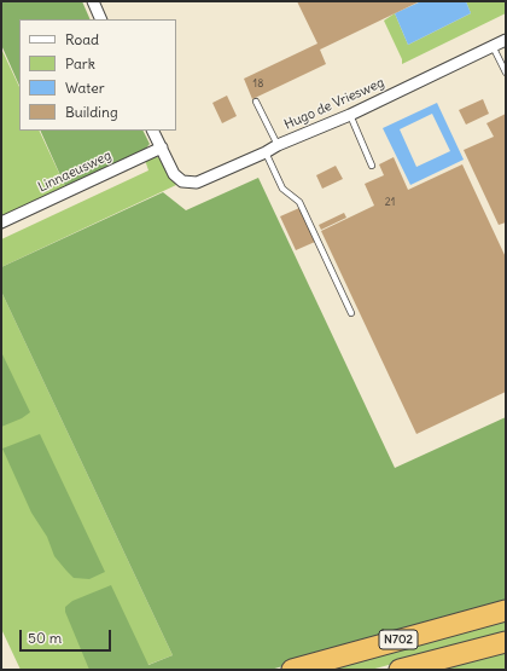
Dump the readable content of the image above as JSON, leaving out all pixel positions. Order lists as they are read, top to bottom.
{
  "streets": {
    "highway": ["N702"],
    "street": ["Hugo de Vriesweg", "Linnaeusweg"]
  },
  "crossings": [
    ["Hugo de Vriesweg", "Linnaeusweg"]
  ],
  "house_numbers": ["18", "21"],
  "legend": [
    "Road",
    "Park",
    "Water",
    "Building"
  ],
  "scale_bar": "50 m"
}
